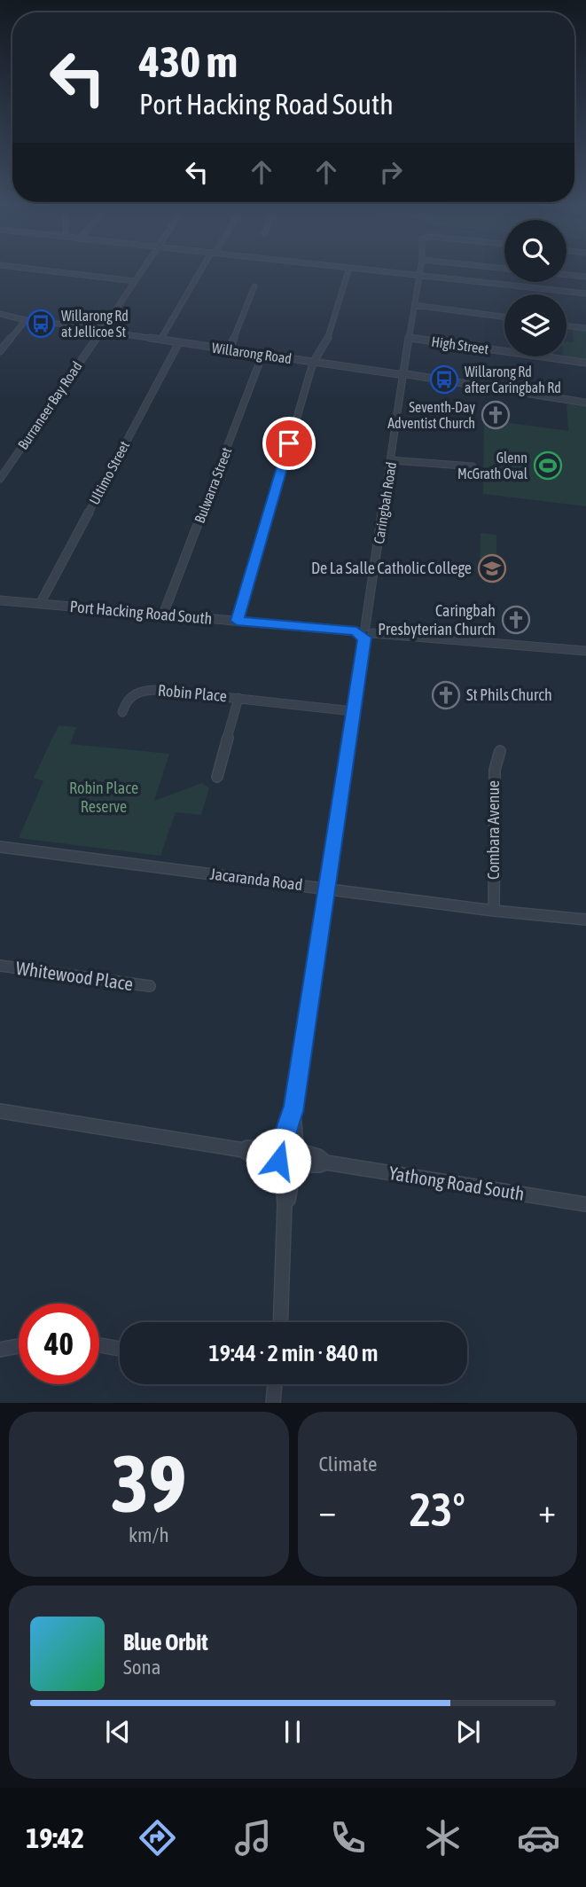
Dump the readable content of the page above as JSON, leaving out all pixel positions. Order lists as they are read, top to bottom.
{
  "streets": {
    "street": [
      "High Street",
      "Willarong Road",
      "Burraneer Bay Road",
      "Ultimo Street",
      "Bulwarra Street",
      "Caringbah Road",
      "Port Hacking Road South",
      "Robin Place",
      "Combara Avenue",
      "Jacaranda Road",
      "Whitewood Place",
      "Yathong Road South"
    ]
  },
  "crossings": [
    ["High Street", "Caringbah Road"],
    ["Willarong Road", "Burraneer Bay Road"],
    ["Willarong Road", "Ultimo Street"],
    ["Willarong Road", "Bulwarra Street"],
    ["Willarong Road", "Caringbah Road"],
    ["Ultimo Street", "Port Hacking Road South"],
    ["Bulwarra Street", "Port Hacking Road South"],
    ["Caringbah Road", "Port Hacking Road South"],
    ["Caringbah Road", "Robin Place"],
    ["Caringbah Road", "Jacaranda Road"],
    ["Caringbah Road", "Yathong Road South"],
    ["Combara Avenue", "Jacaranda Road"]
  ],
  "parks": ["Robin Place Reserve"],
  "places": {
    "bus stop": ["Willarong Rd at Jellicoe St", "Willarong Rd after Caringbah Rd"],
    "church": ["Seventh-Day Adventist Church", "Caringbah Presbyterian Church", "St Phils Church"],
    "sports": ["Glenn McGrath Oval"],
    "school or university": ["De La Salle Catholic College"]
  },
  "page": {
    "turn": ["430 m", "Port Hacking Road South"],
    "limit": "40",
    "trip": "19:44 · 2 min · 840 m",
    "tile": [
      ["39", "km/h"],
      "Climate"
    ],
    "heat": ["−", "23°", "+"],
    "song": ["Blue Orbit", "Sona"],
    "tabs": "19:42"
  }
}
